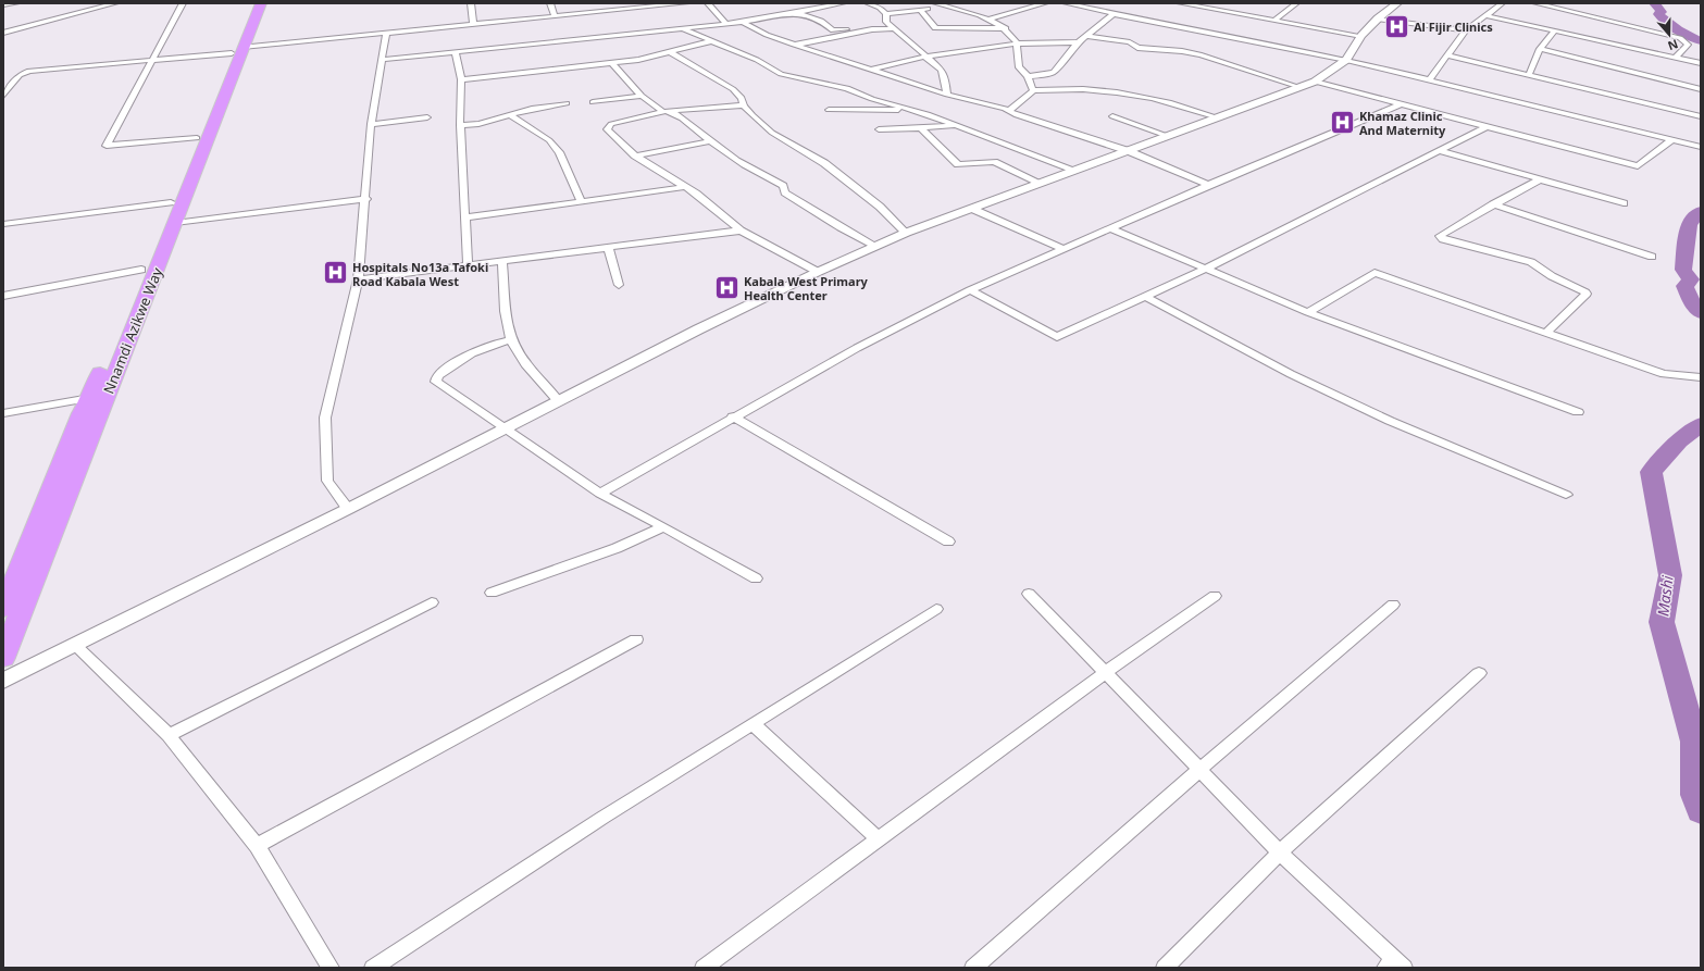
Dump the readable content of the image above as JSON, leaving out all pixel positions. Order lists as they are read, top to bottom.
{
  "streets": {
    "highway": ["Nnamdi Azikwe Way"]
  },
  "water": ["Mashi"],
  "places": {
    "hospital": [
      "Al Fijir Clinics",
      "Khamaz Clinic And Maternity",
      "Hospitals No13a Tafoki Road Kabala West",
      "Kabala West Primary Health Center"
    ]
  },
  "north": "bottom"
}
